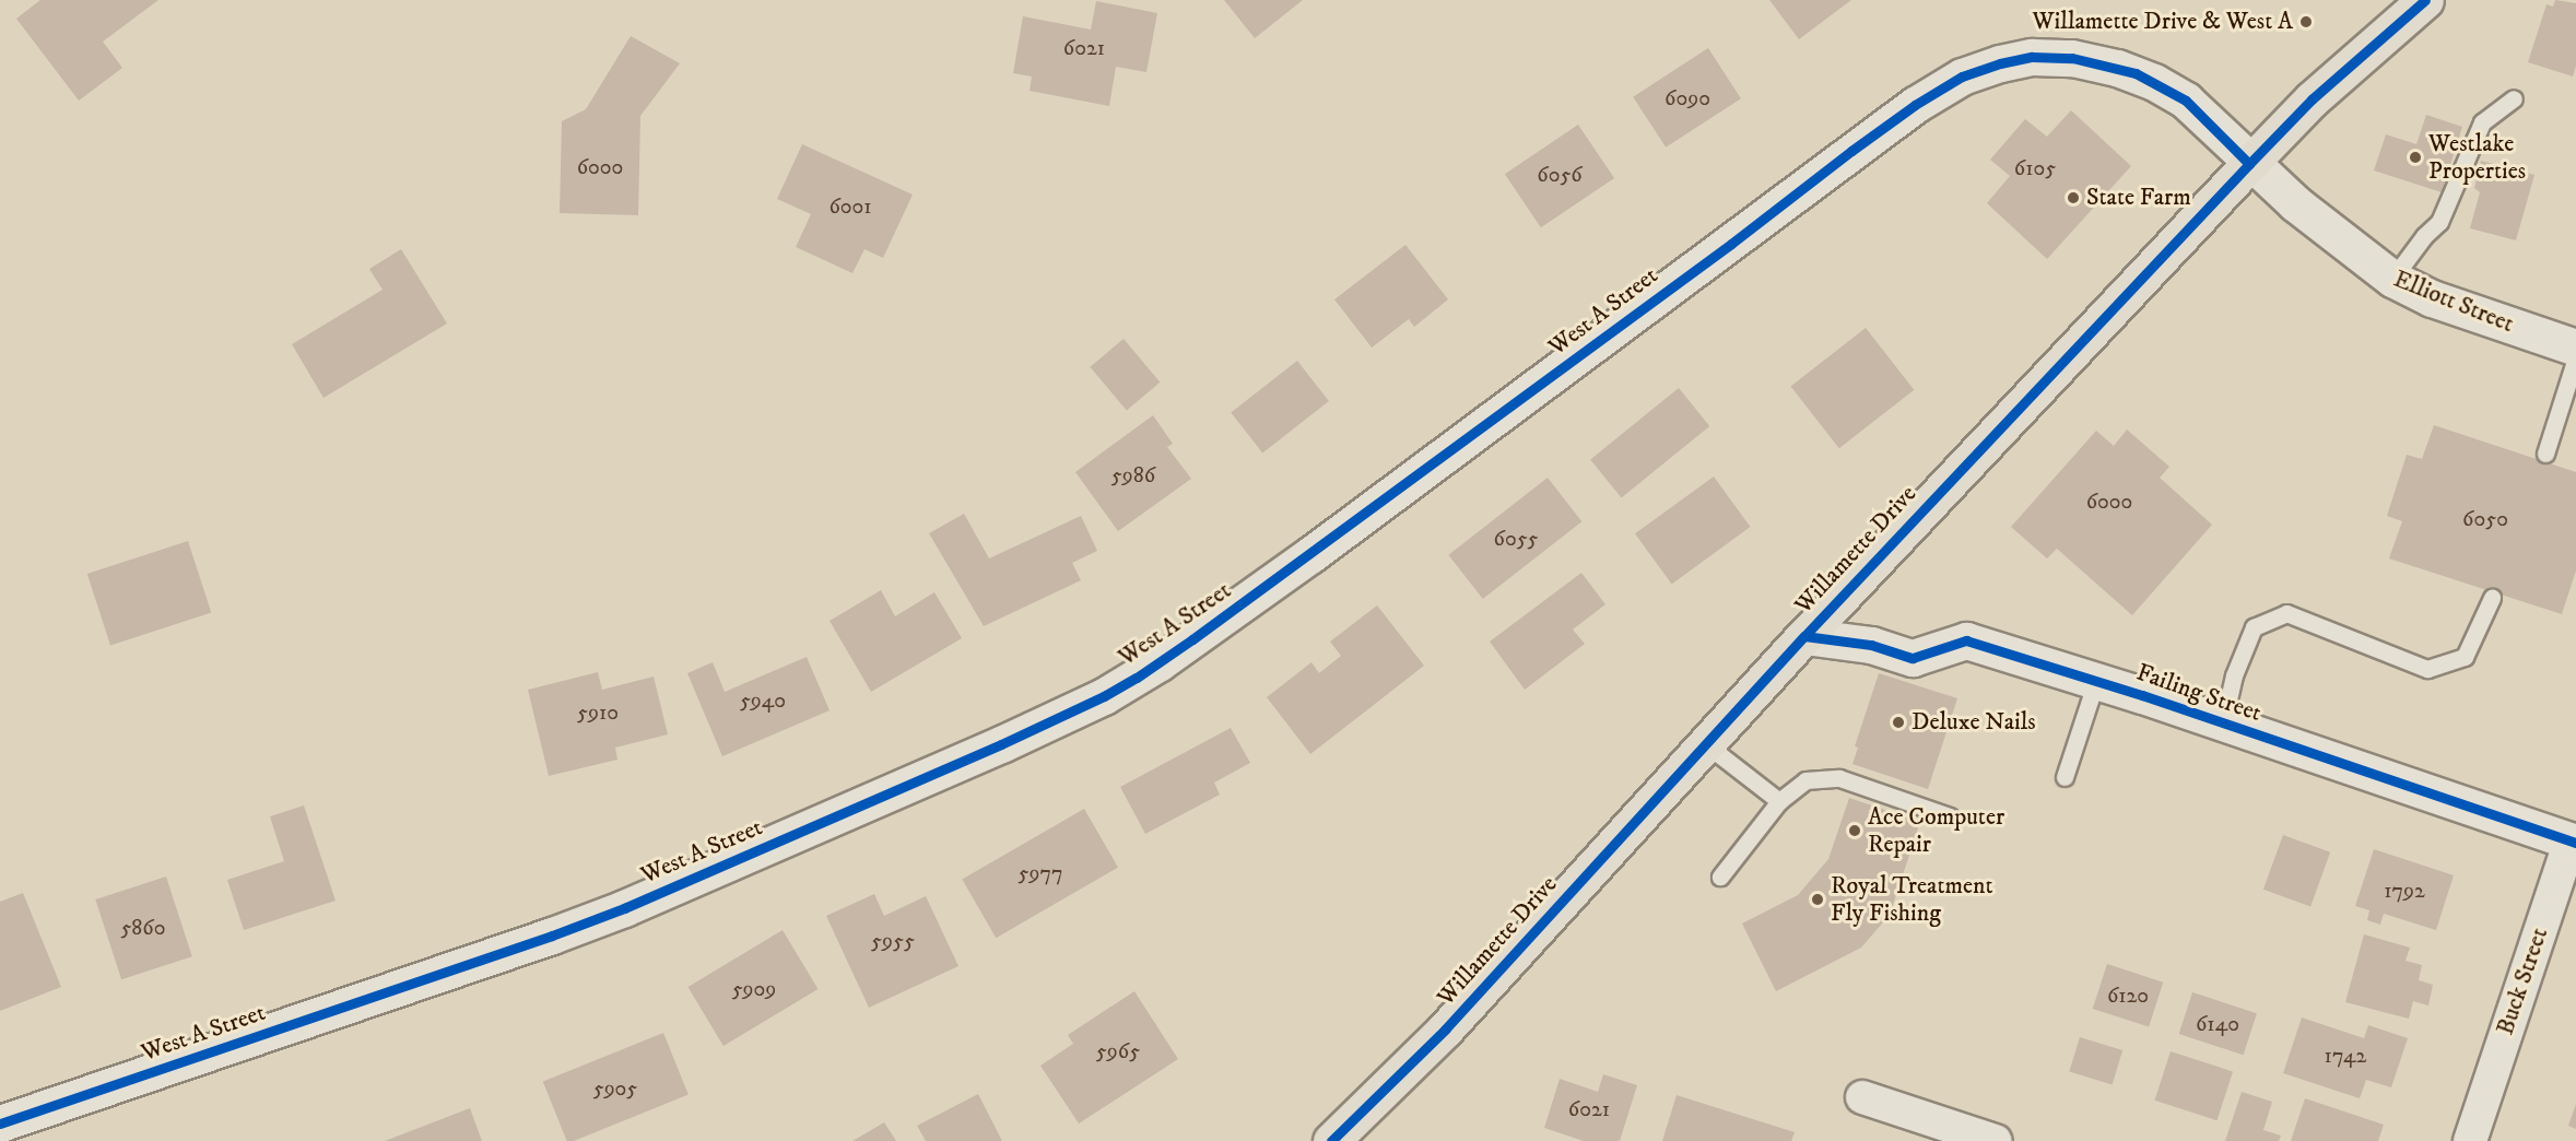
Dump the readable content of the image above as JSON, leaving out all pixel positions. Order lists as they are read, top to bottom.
{
  "streets": {
    "main road": ["Willamette Drive"],
    "street": [
      "Elliott Street",
      "West A Street",
      "Failing Street",
      "Buck Street"
    ]
  },
  "crossings": [
    ["Elliott Street", "West A Street"],
    ["Elliott Street", "Willamette Drive"],
    ["West A Street", "Willamette Drive"],
    ["Willamette Drive", "Failing Street"],
    ["Failing Street", "Buck Street"]
  ],
  "places": [
    "Willamette Drive & West A",
    "Westlake Properties",
    "State Farm",
    "Deluxe Nails",
    "Ace Computer Repair",
    "Royal Treatment Fly Fishing"
  ],
  "house_numbers": [
    "6021",
    "6090",
    "6000",
    "6105",
    "6056",
    "6001",
    "5986",
    "6000",
    "6050",
    "6055",
    "5940",
    "5910",
    "5977",
    "1792",
    "5860",
    "5955",
    "5909",
    "6120",
    "6140",
    "5965",
    "1742",
    "5905",
    "6021"
  ]
}
